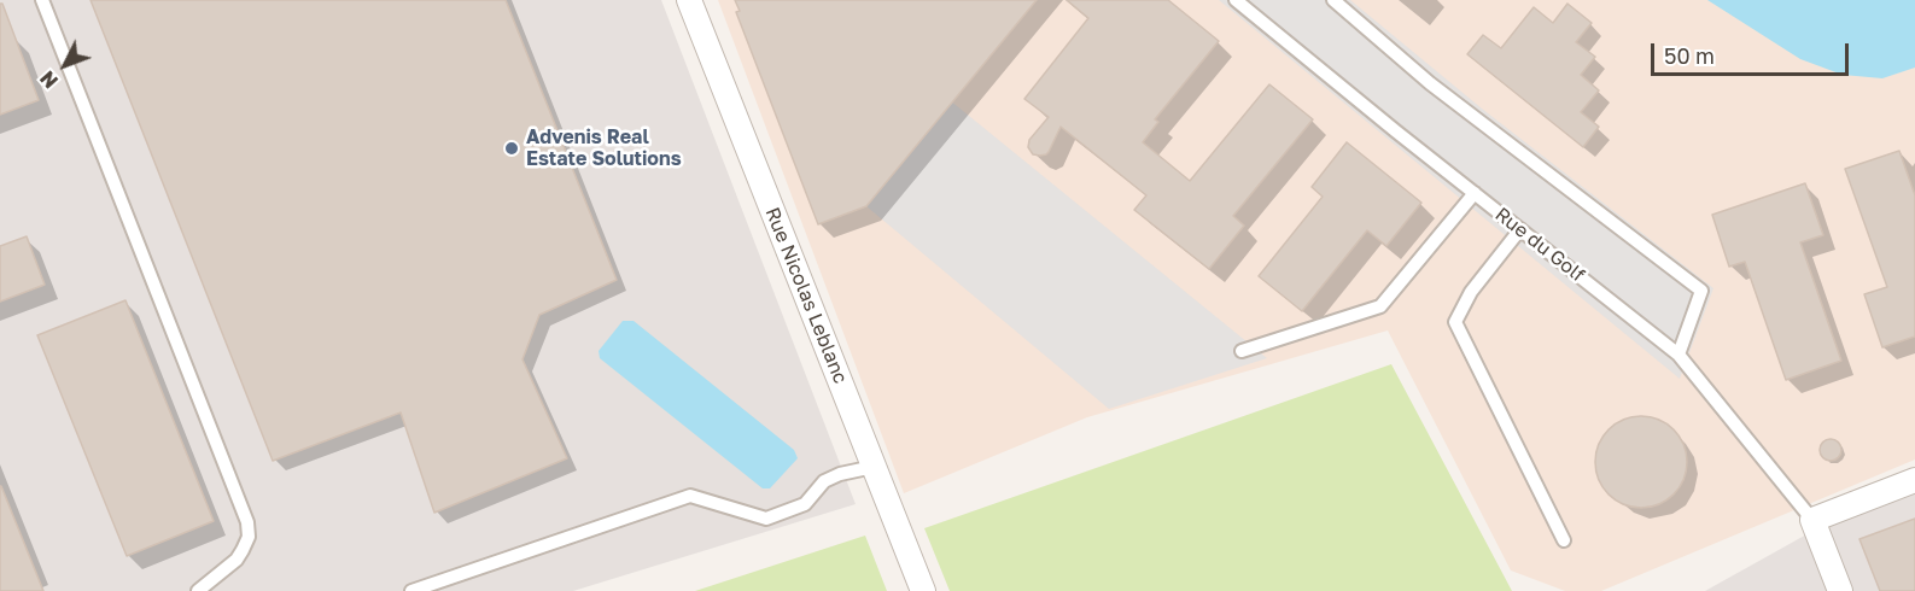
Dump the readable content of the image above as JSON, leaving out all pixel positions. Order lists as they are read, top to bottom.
{
  "streets": {
    "street": ["Rue Nicolas Leblanc"],
    "lane": ["Rue du Golf"]
  },
  "places": ["Advenis Real Estate Solutions"],
  "scale_bar": "50 m",
  "north": "bottom left"
}
